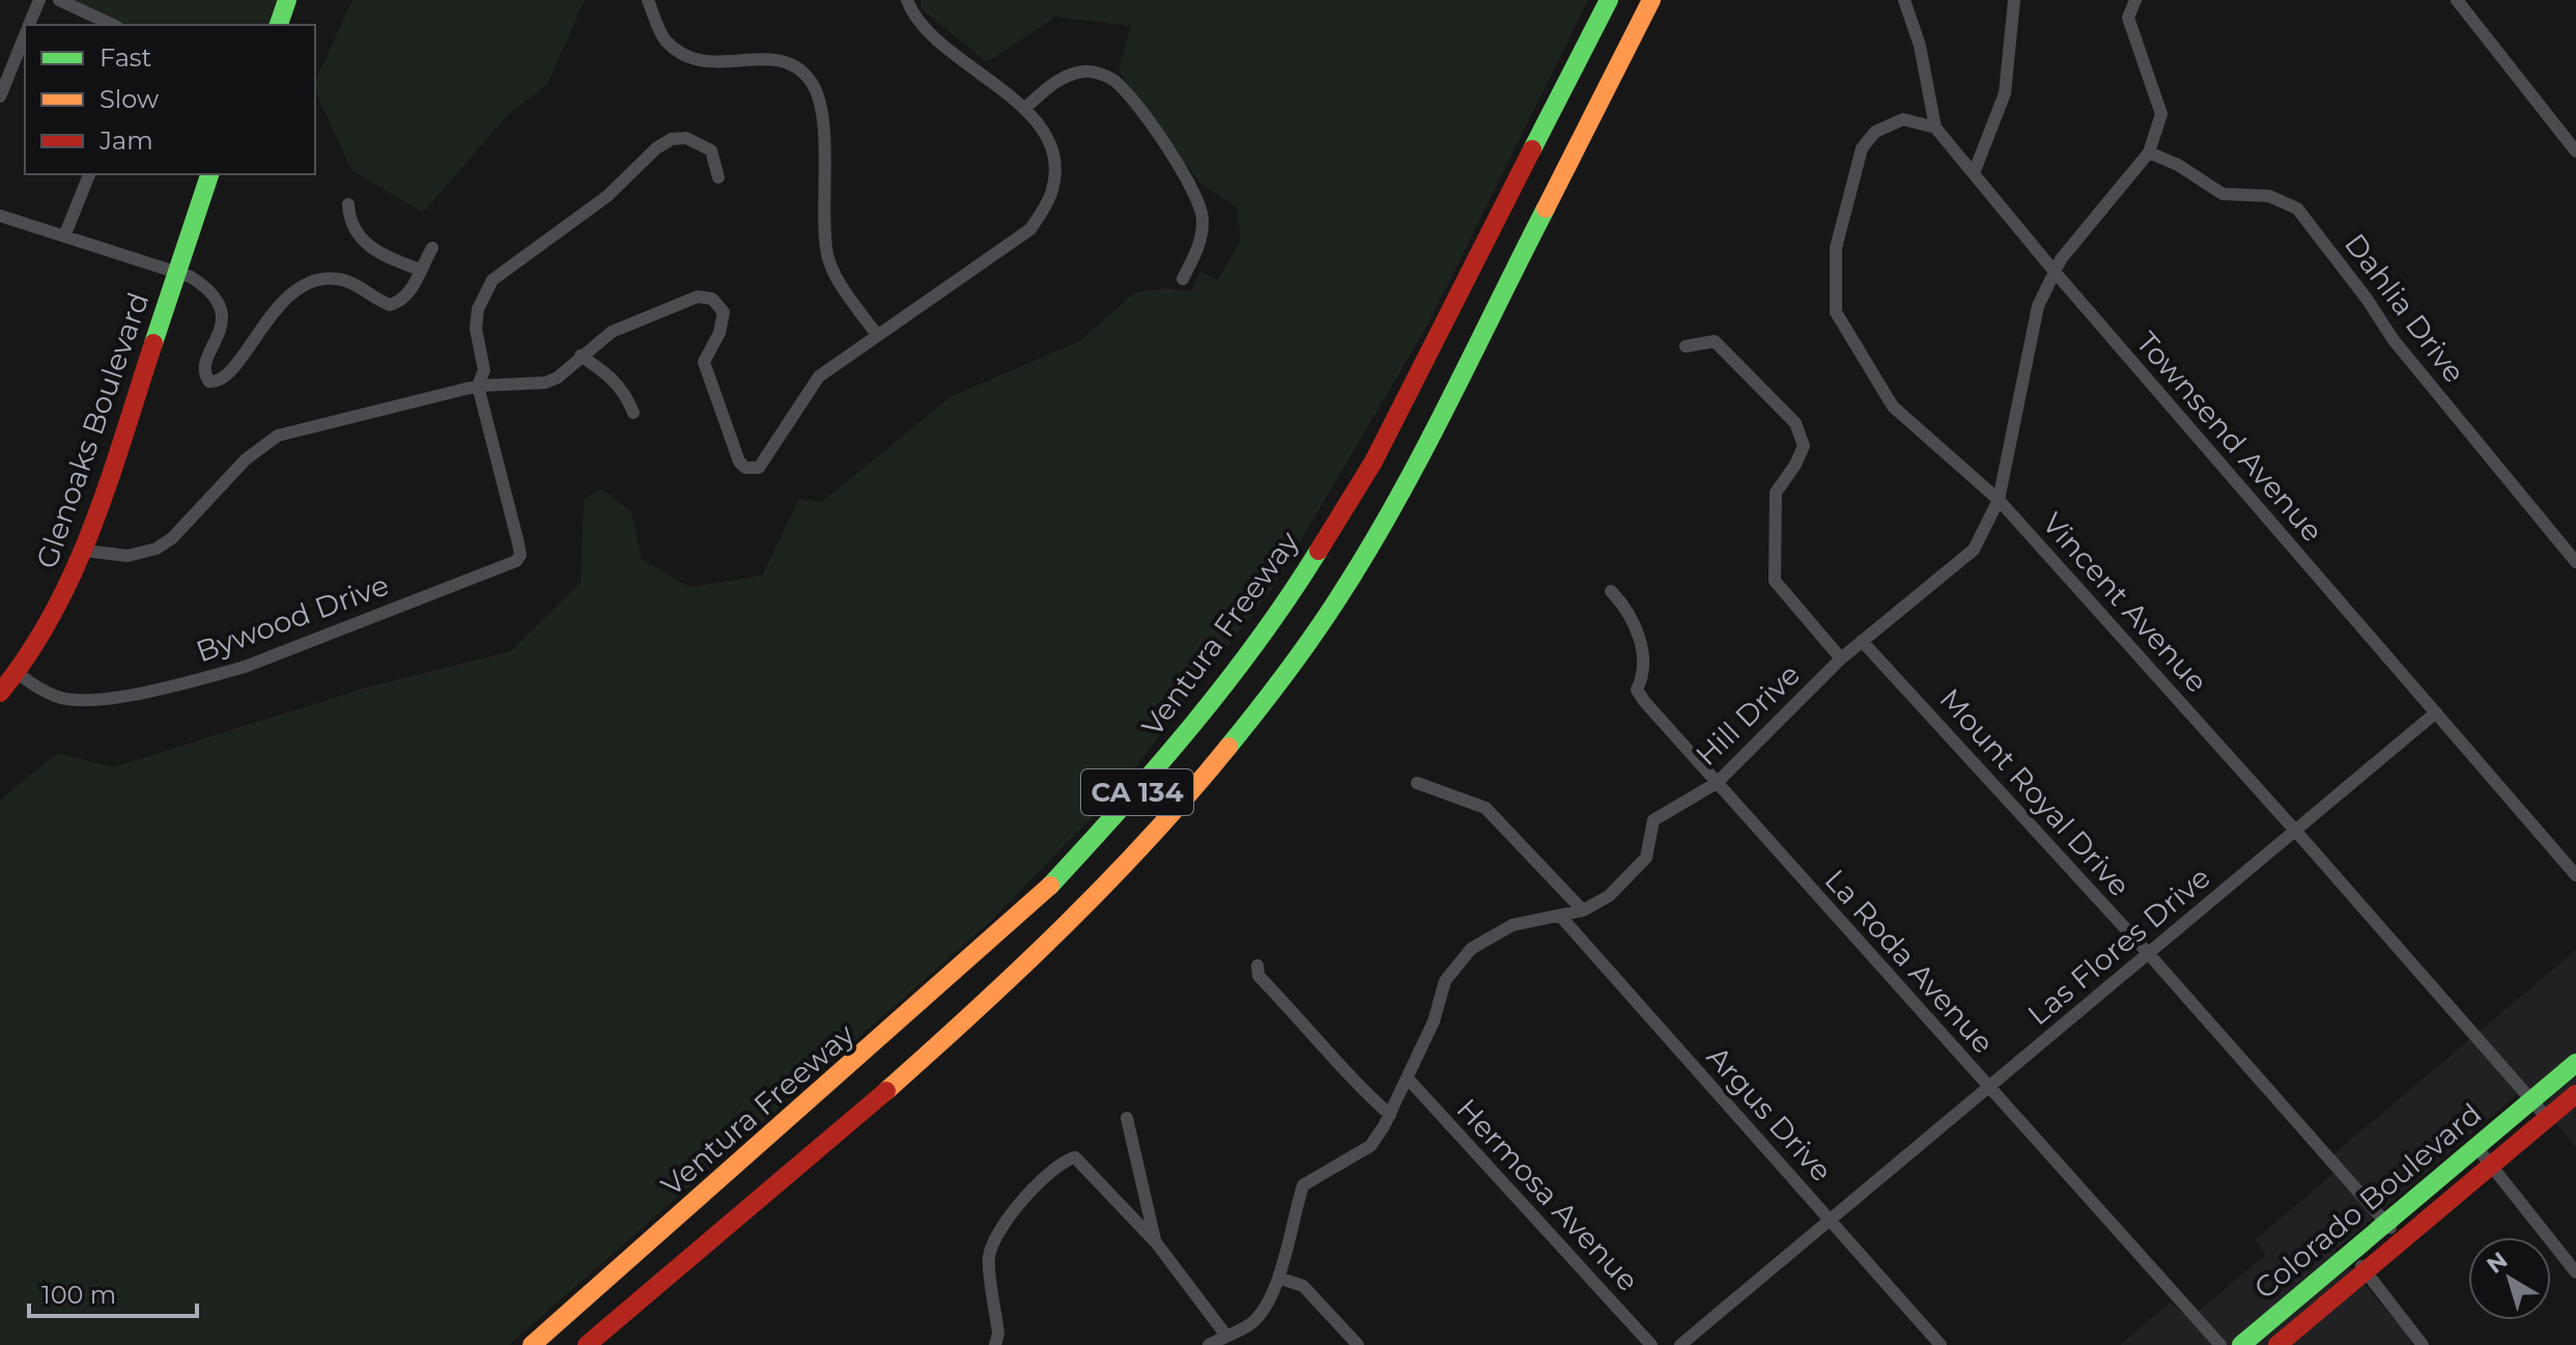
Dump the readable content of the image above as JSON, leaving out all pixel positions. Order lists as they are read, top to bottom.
{
  "streets": {
    "main road": [
      "Glenoaks Boulevard",
      "Ventura Freeway",
      "CA 134",
      "Colorado Boulevard"
    ],
    "street": [
      "Dahlia Drive",
      "Townsend Avenue",
      "Vincent Avenue",
      "Bywood Drive",
      "Hill Drive",
      "Mount Royal Drive",
      "Las Flores Drive",
      "La Roda Avenue",
      "Argus Drive",
      "Hermosa Avenue"
    ]
  },
  "crossings": [
    ["Dahlia Drive", "Hill Drive"],
    ["Glenoaks Boulevard", "Bywood Drive"],
    ["Townsend Avenue", "Vincent Avenue"],
    ["Townsend Avenue", "Hill Drive"],
    ["Townsend Avenue", "Las Flores Drive"],
    ["Vincent Avenue", "Hill Drive"],
    ["Vincent Avenue", "Las Flores Drive"],
    ["Vincent Avenue", "Colorado Boulevard"],
    ["Hill Drive", "Mount Royal Drive"],
    ["Hill Drive", "La Roda Avenue"],
    ["Hill Drive", "Argus Drive"],
    ["Hill Drive", "Hermosa Avenue"],
    ["Mount Royal Drive", "Las Flores Drive"],
    ["Mount Royal Drive", "Colorado Boulevard"],
    ["Las Flores Drive", "La Roda Avenue"],
    ["Las Flores Drive", "Argus Drive"]
  ],
  "legend": ["Fast", "Slow", "Jam"],
  "scale_bar": "100 m",
  "north": "top left"
}
